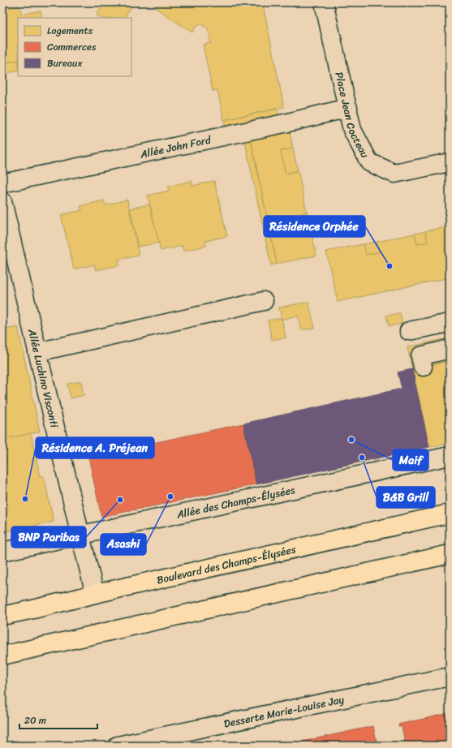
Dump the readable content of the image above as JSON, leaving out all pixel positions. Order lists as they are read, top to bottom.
{
  "streets": {
    "main road": ["Boulevard des Champs-Élysées"],
    "street": [
      "Place Jean Cocteau",
      "Allée John Ford",
      "Allée Luchino Visconti",
      "Allée des Champs-Élysées",
      "Desserte Marie-Louise Jay"
    ]
  },
  "crossings": [
    ["Place Jean Cocteau", "Allée John Ford"],
    ["Allée Luchino Visconti", "Allée des Champs-Élysées"],
    ["Allée Luchino Visconti", "Boulevard des Champs-Élysées"]
  ],
  "places": [
    "Résidence Orphée",
    "Maif",
    "B&B Grill",
    "Asashi",
    "Résidence A. Préjean",
    "BNP Paribas"
  ],
  "legend": ["Logements", "Commerces", "Bureaux"],
  "scale_bar": "20 m"
}
